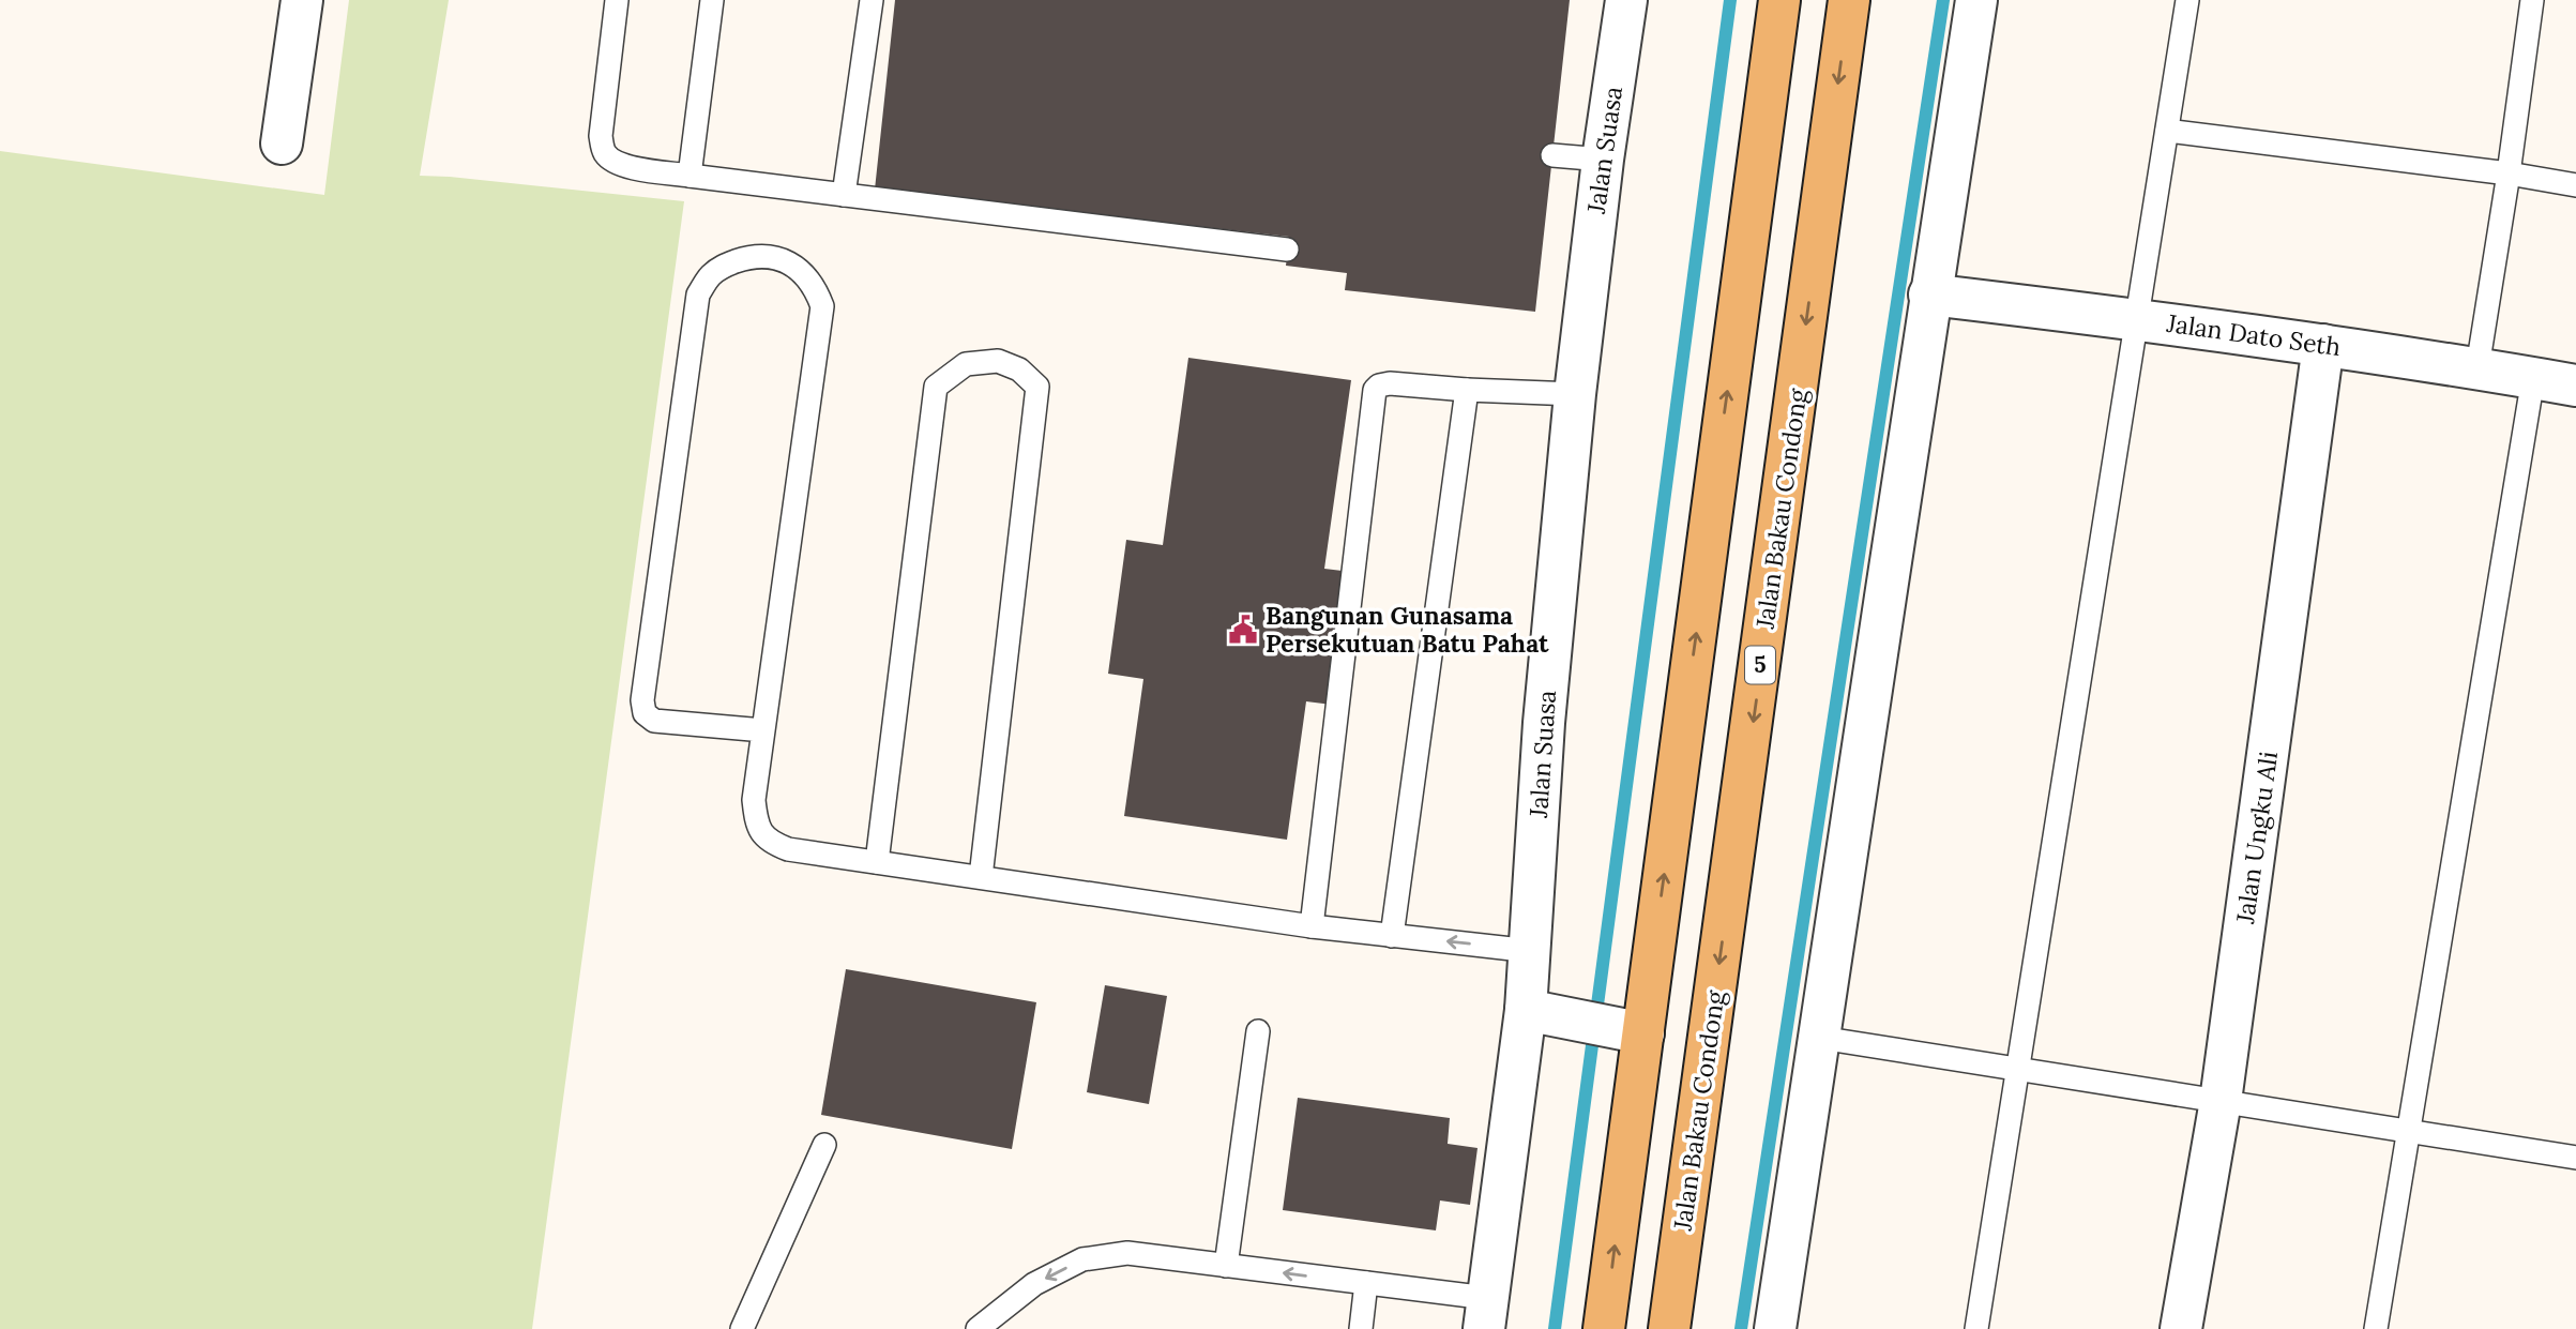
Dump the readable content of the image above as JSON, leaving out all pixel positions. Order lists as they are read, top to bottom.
{
  "streets": {
    "main road": ["Jalan Bakau Condong", "5"],
    "street": ["Jalan Suasa", "Jalan Dato Seth", "Jalan Ungku Ali"]
  },
  "crossings": [
    ["Jalan Dato Seth", "Jalan Ungku Ali"]
  ],
  "places": {
    "public building": ["Bangunan Gunasama Persekutuan Batu Pahat"]
  }
}
